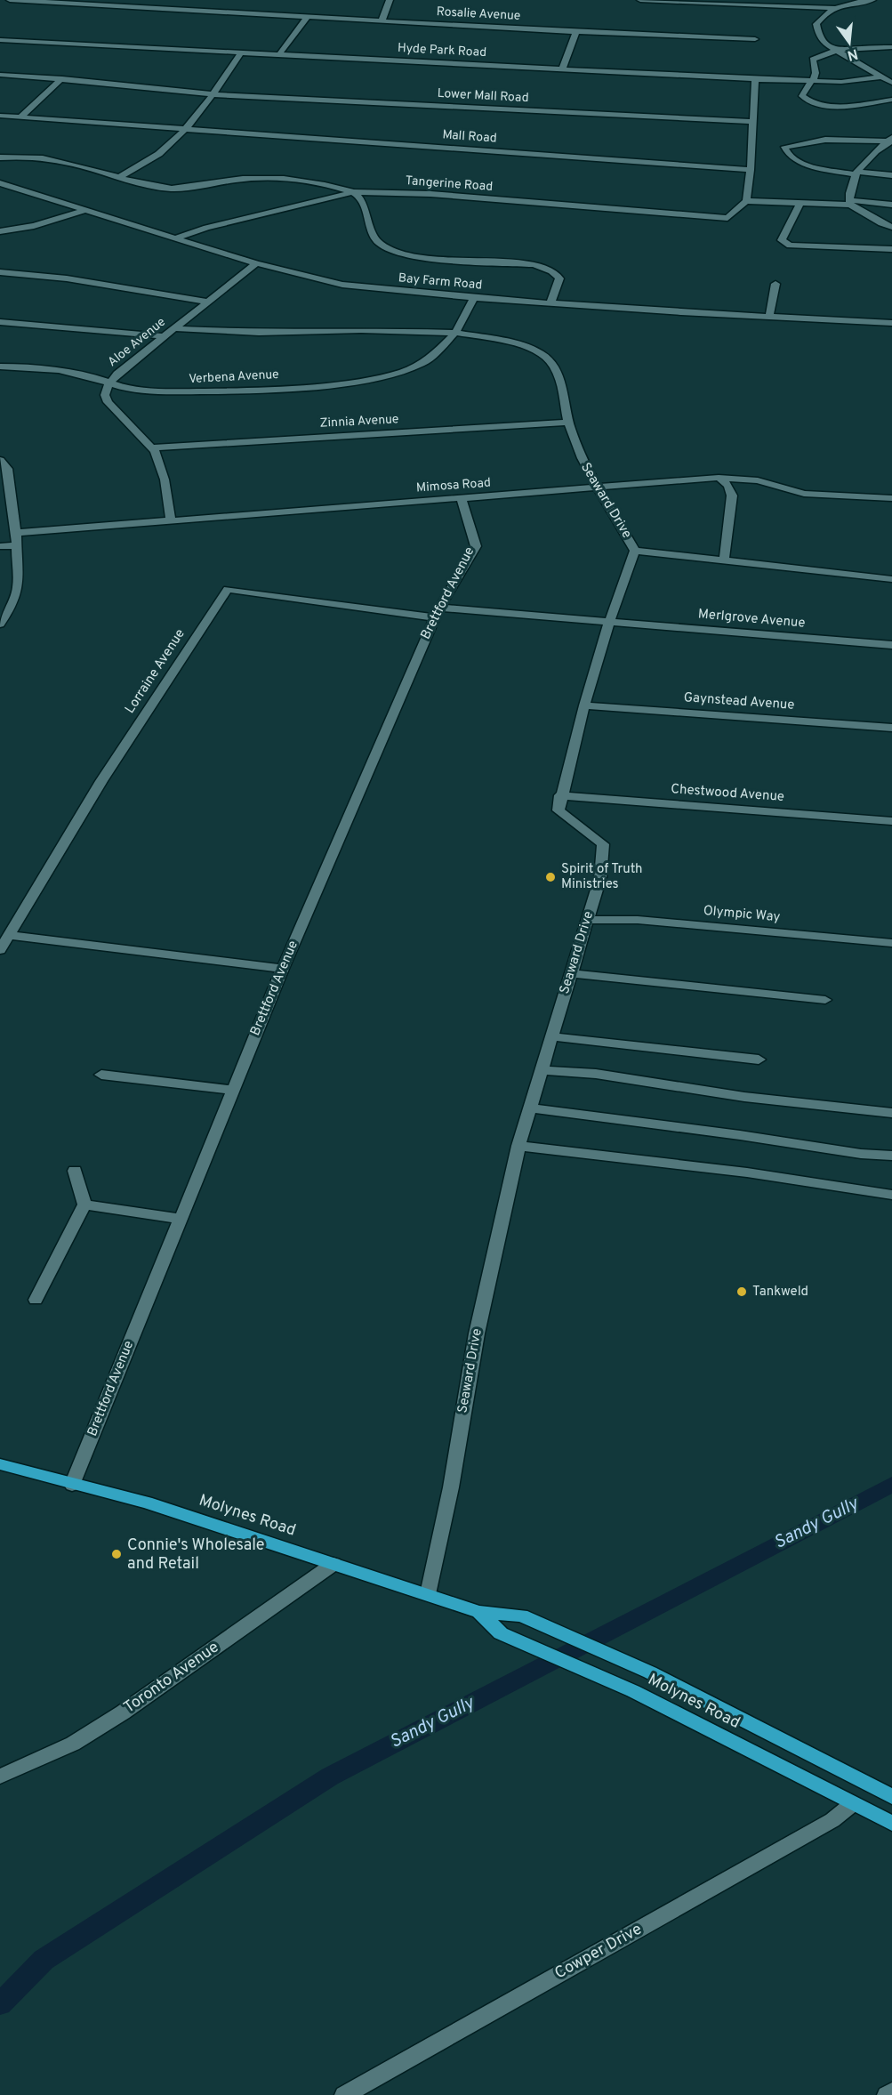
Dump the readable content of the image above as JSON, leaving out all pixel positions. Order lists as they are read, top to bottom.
{
  "streets": {
    "main road": ["Molynes Road"],
    "street": [
      "Rosalie Avenue",
      "Hyde Park Road",
      "Lower Mall Road",
      "Mall Road",
      "Tangerine Road",
      "Bay Farm Road",
      "Aloe Avenue",
      "Verbena Avenue",
      "Zinnia Avenue",
      "Mimosa Road",
      "Seaward Drive",
      "Brettford Avenue",
      "Merlgrove Avenue",
      "Lorraine Avenue",
      "Gaynstead Avenue",
      "Chestwood Avenue",
      "Olympic Way",
      "Toronto Avenue",
      "Cowper Drive"
    ]
  },
  "crossings": [
    ["Tangerine Road", "Bay Farm Road"],
    ["Bay Farm Road", "Aloe Avenue"],
    ["Aloe Avenue", "Verbena Avenue"],
    ["Aloe Avenue", "Zinnia Avenue"],
    ["Aloe Avenue", "Mimosa Road"],
    ["Aloe Avenue", "Seaward Drive"],
    ["Verbena Avenue", "Seaward Drive"],
    ["Zinnia Avenue", "Seaward Drive"],
    ["Mimosa Road", "Seaward Drive"],
    ["Mimosa Road", "Brettford Avenue"],
    ["Seaward Drive", "Merlgrove Avenue"],
    ["Seaward Drive", "Gaynstead Avenue"],
    ["Seaward Drive", "Chestwood Avenue"],
    ["Seaward Drive", "Olympic Way"],
    ["Seaward Drive", "Molynes Road"],
    ["Brettford Avenue", "Merlgrove Avenue"],
    ["Brettford Avenue", "Lorraine Avenue"],
    ["Brettford Avenue", "Molynes Road"],
    ["Merlgrove Avenue", "Lorraine Avenue"],
    ["Molynes Road", "Toronto Avenue"],
    ["Molynes Road", "Cowper Drive"]
  ],
  "water": ["Sandy Gully"],
  "places": ["Spirit of Truth Ministries", "Tankweld", "Connie's Wholesale and Retail"],
  "north": "bottom"
}
